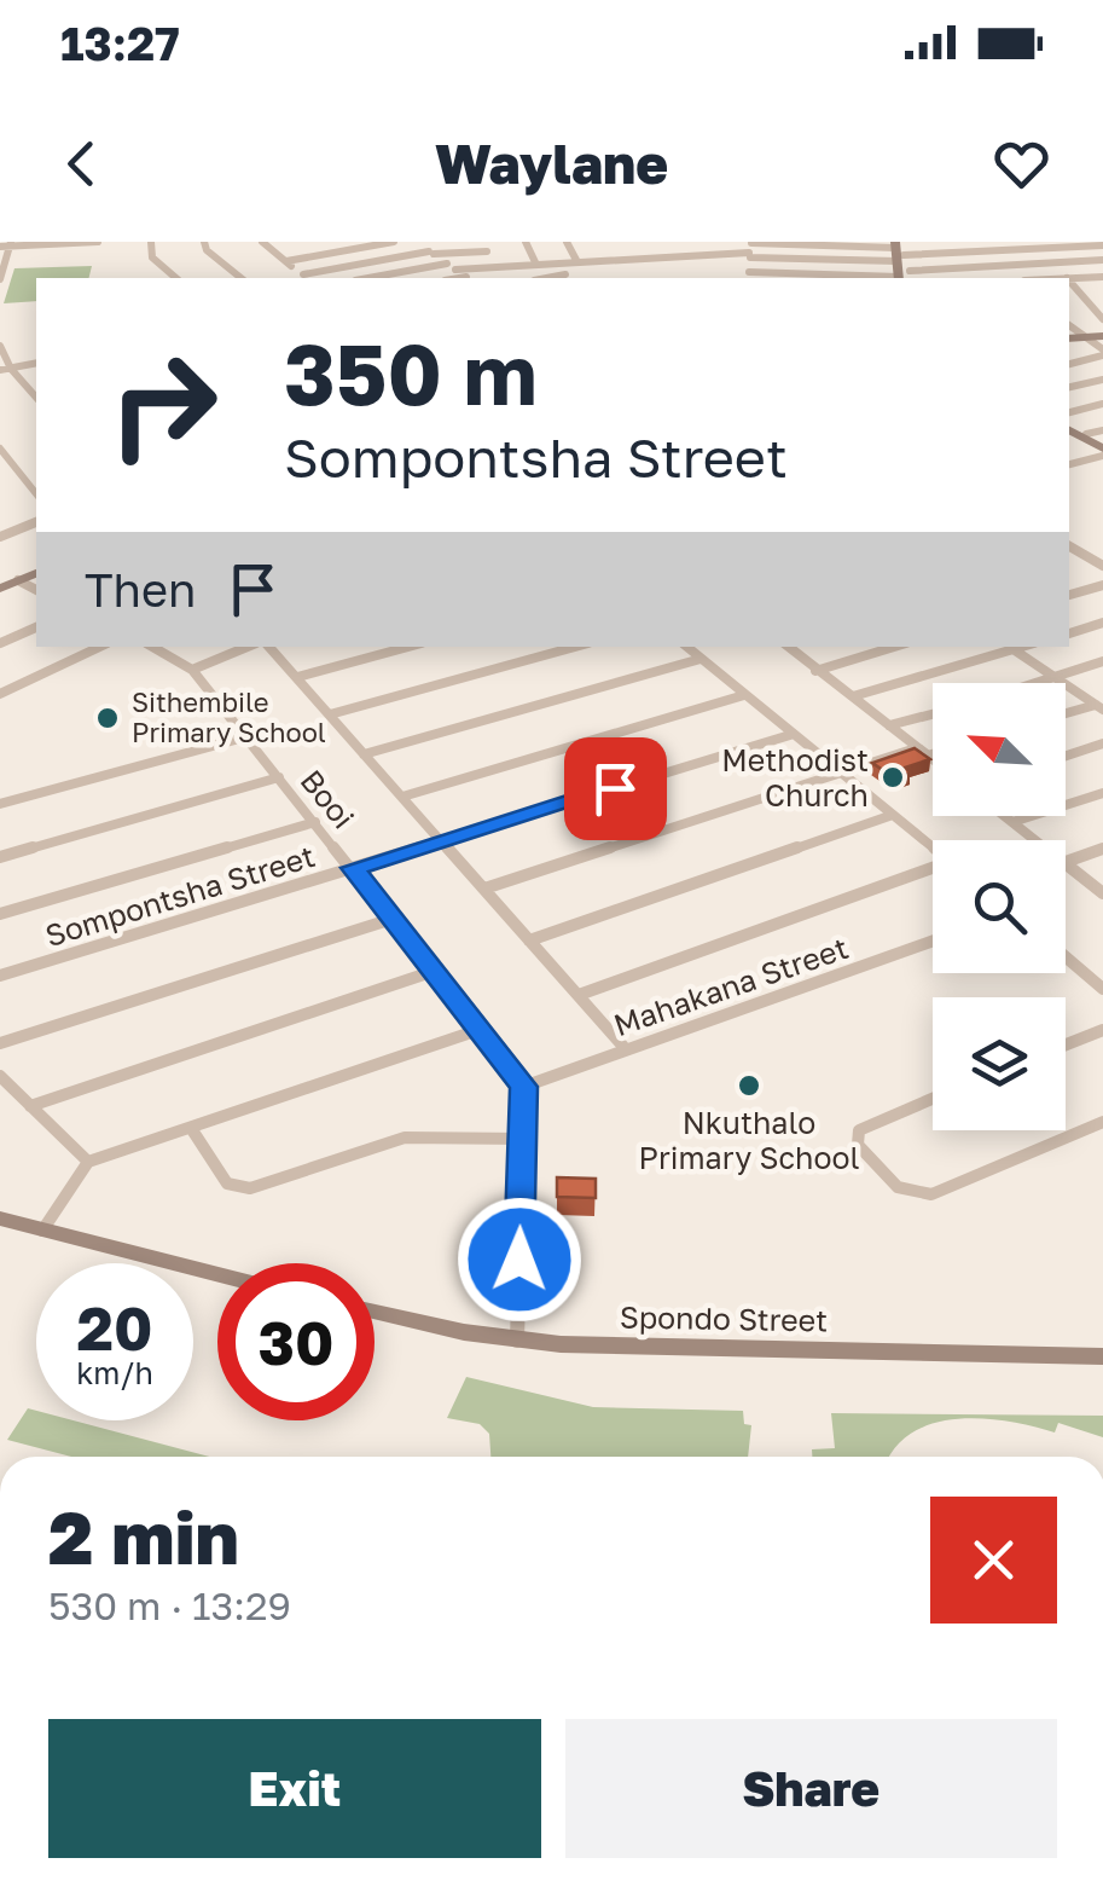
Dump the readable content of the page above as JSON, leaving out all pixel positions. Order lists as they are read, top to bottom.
{
  "streets": {
    "main road": ["Spondo Street"],
    "street": ["Booi", "Sompontsha Street", "Mahakana Street"]
  },
  "crossings": [
    ["Booi", "Sompontsha Street"],
    ["Booi", "Mahakana Street"]
  ],
  "places": ["Sithembile Primary School", "Methodist Church", "Nkuthalo Primary School"],
  "north": "top left",
  "page": {
    "status": "13:27",
    "header": "Waylane",
    "turn": ["350 m", "Sompontsha Street"],
    "then": "Then",
    "speed": "20 km/h",
    "limit": "30",
    "heading": ["2 min", "530 m · 13:29"],
    "buttons": ["Exit", "Share"]
  }
}
